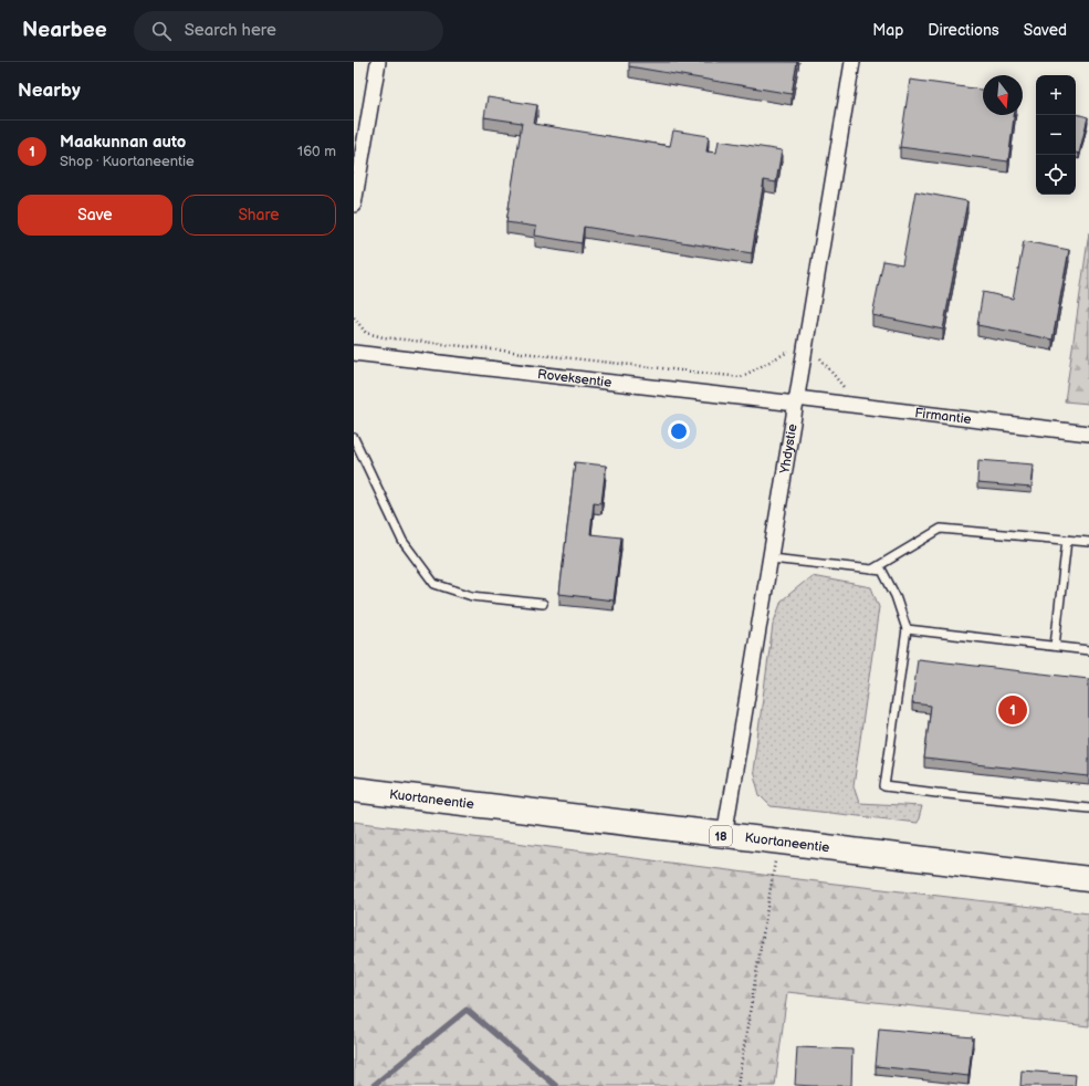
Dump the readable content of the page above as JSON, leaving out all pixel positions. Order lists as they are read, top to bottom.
{
  "streets": {
    "highway": ["Kuortaneentie", "18"],
    "street": ["Roveksentie", "Firmantie", "Yhdystie"]
  },
  "crossings": [
    ["Roveksentie", "Firmantie"],
    ["Roveksentie", "Yhdystie"],
    ["Firmantie", "Yhdystie"],
    ["Yhdystie", "Kuortaneentie"]
  ],
  "north": "bottom",
  "page": {
    "header": "Nearbee",
    "search": "Search here",
    "nav": ["Map", "Directions", "Saved"],
    "heading": "Nearby",
    "map_buttons": ["+", "−"],
    "list": [
      {
        "mark": "1",
        "name": "Maakunnan auto",
        "note": "Shop · Kuortaneentie",
        "value": "160 m"
      }
    ],
    "buttons": ["Save", "Share"],
    "pins": "1"
  }
}
